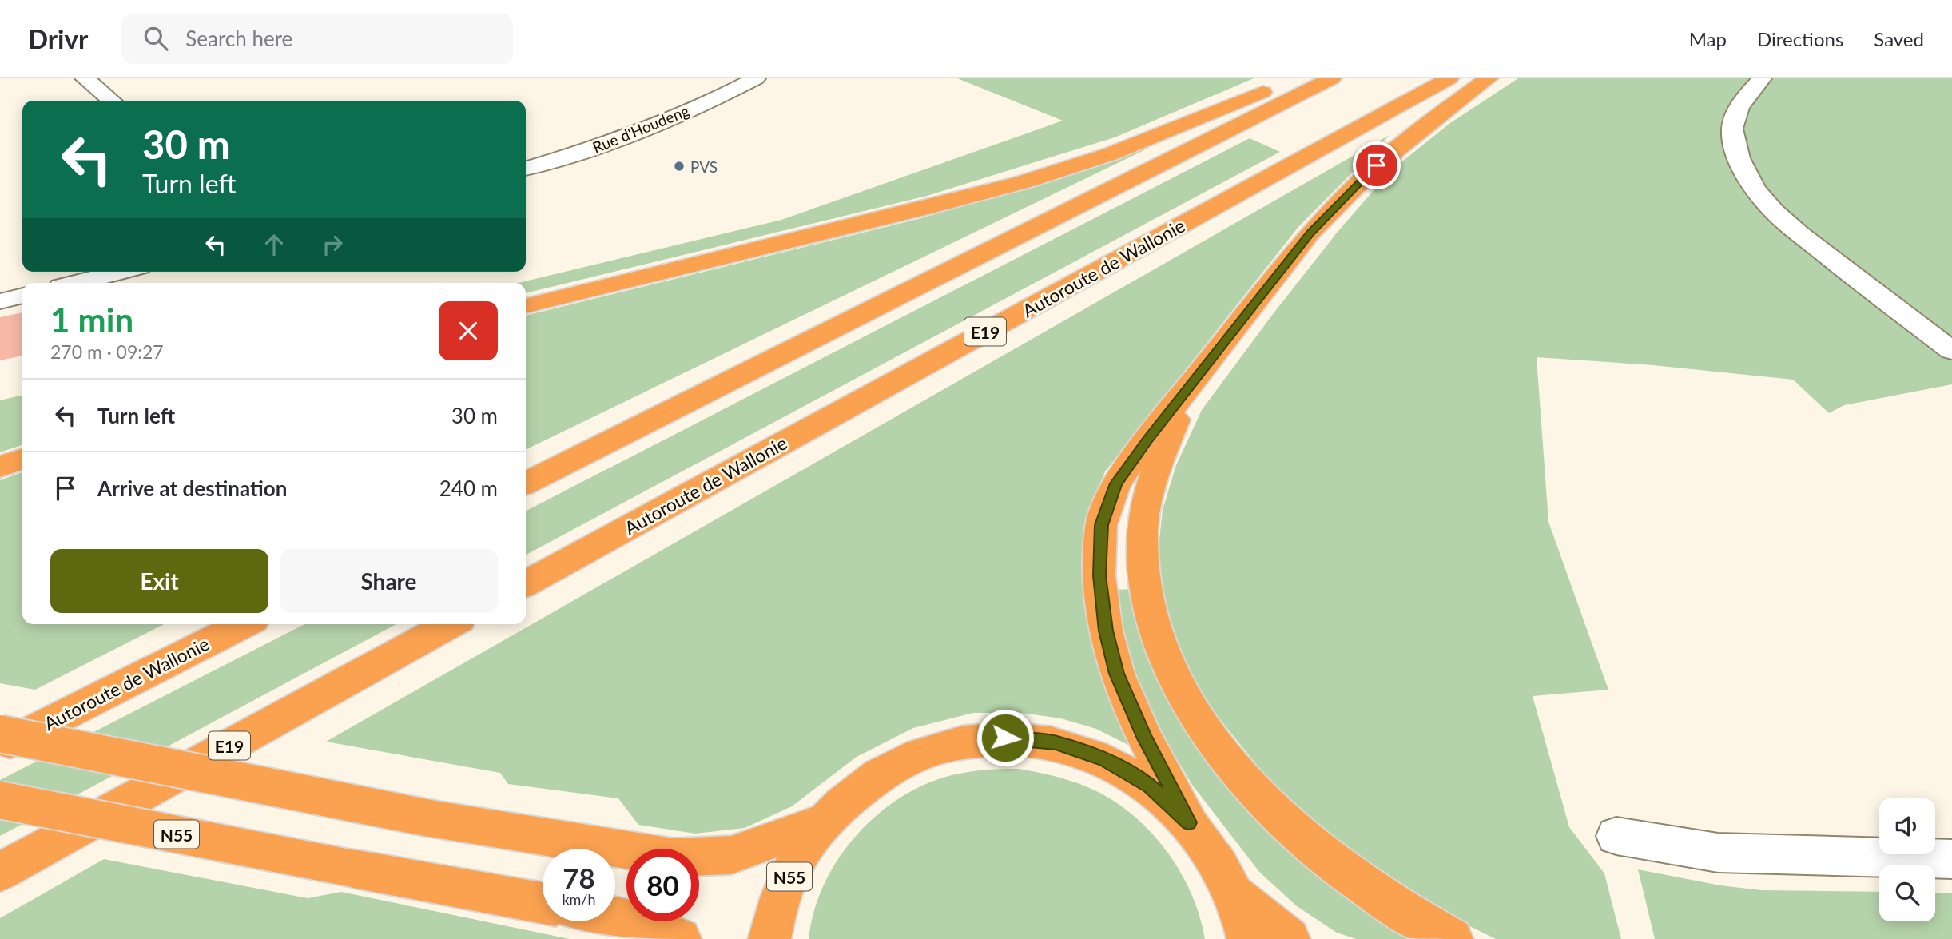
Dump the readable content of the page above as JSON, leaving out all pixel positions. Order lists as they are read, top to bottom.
{
  "streets": {
    "highway": ["Autoroute de Wallonie", "E19", "N55"],
    "street": ["Rue d'Houdeng"]
  },
  "places": ["PVS"],
  "page": {
    "header": "Drivr",
    "search": "Search here",
    "nav": ["Map", "Directions", "Saved"],
    "turn": ["30 m", "Turn left"],
    "heading": ["1 min", "270 m · 09:27"],
    "list": [
      {
        "name": "Turn left",
        "value": "30 m"
      },
      {
        "name": "Arrive at destination",
        "value": "240 m"
      }
    ],
    "buttons": ["Exit", "Share"],
    "speed": "78 km/h",
    "limit": "80"
  }
}
